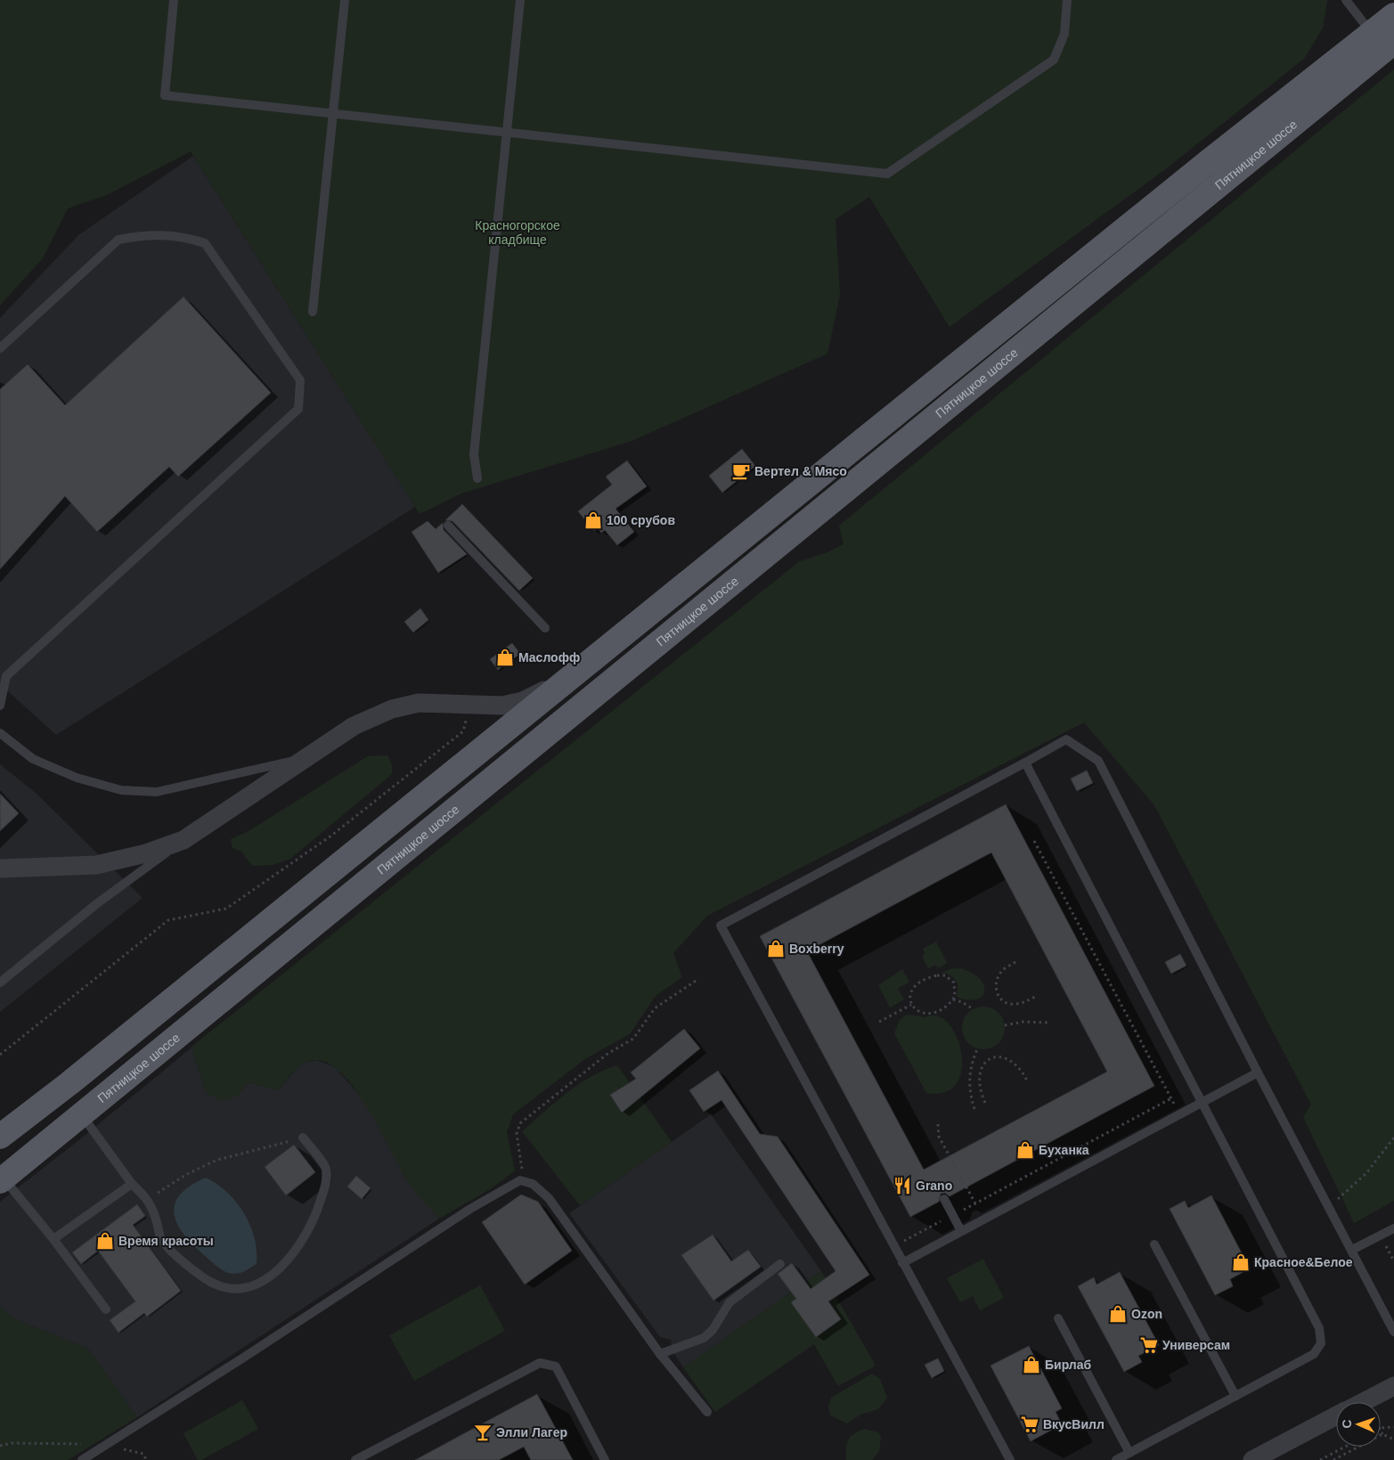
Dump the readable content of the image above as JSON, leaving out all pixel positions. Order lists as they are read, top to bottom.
{
  "streets": {
    "main road": ["Пятницкое шоссе"]
  },
  "parks": ["Красногорское кладбище"],
  "places": {
    "cafe": ["Вертел & Мясо"],
    "shop": [
      "100 срубов",
      "Маслофф",
      "Boxberry",
      "Буханка",
      "Время красоты",
      "Красное&Белое",
      "Ozon",
      "Бирлаб"
    ],
    "restaurant": ["Grano"],
    "supermarket": ["Универсам", "ВкусВилл"],
    "bar": ["Элли Лагер"]
  },
  "north": "left"
}
